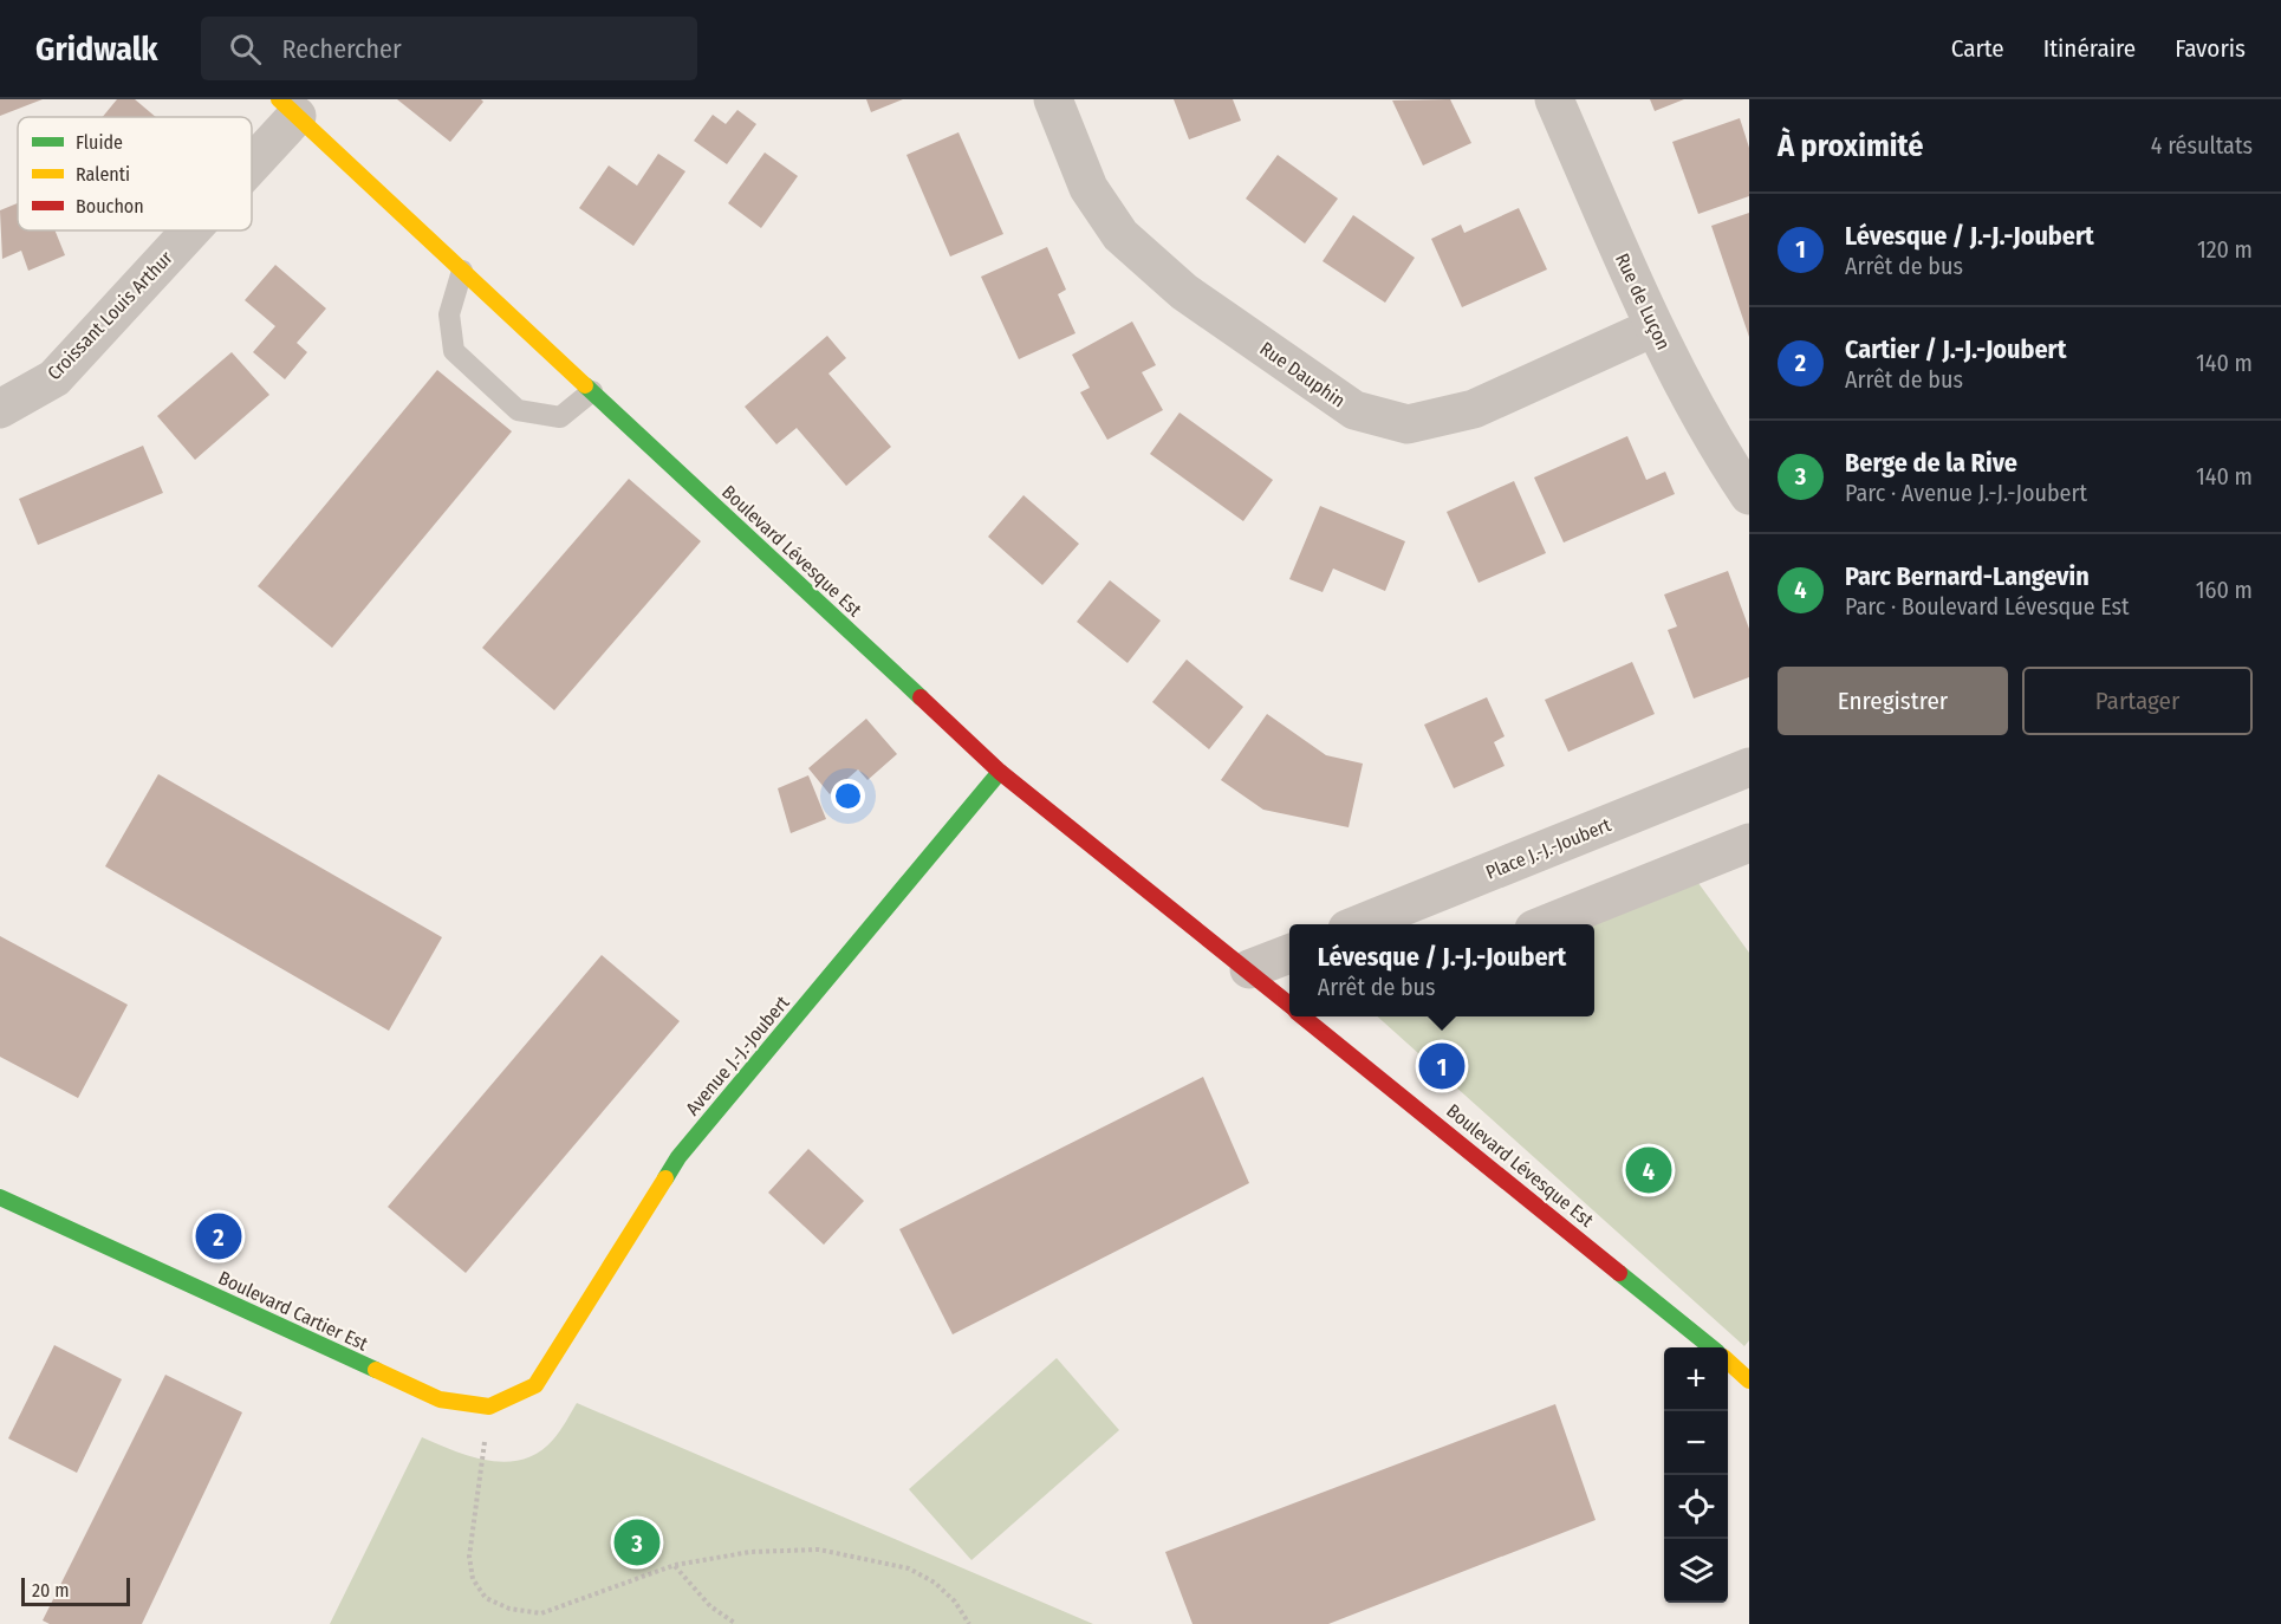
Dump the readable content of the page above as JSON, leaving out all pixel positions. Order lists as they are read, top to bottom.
{
  "streets": {
    "street": [
      "Rue de Luçon",
      "Croissant Louis Arthur",
      "Rue Dauphin",
      "Boulevard Lévesque Est",
      "Place J.-J.-Joubert",
      "Avenue J.-J.-Joubert",
      "Boulevard Cartier Est"
    ]
  },
  "crossings": [
    ["Rue de Luçon", "Rue Dauphin"],
    ["Croissant Louis Arthur", "Boulevard Lévesque Est"],
    ["Boulevard Lévesque Est", "Avenue J.-J.-Joubert"],
    ["Avenue J.-J.-Joubert", "Boulevard Cartier Est"]
  ],
  "legend": ["Fluide", "Ralenti", "Bouchon"],
  "scale_bar": "20 m",
  "page": {
    "header": "Gridwalk",
    "search": "Rechercher",
    "nav": ["Carte", "Itinéraire", "Favoris"],
    "heading": ["À proximité", "4 résultats"],
    "list": [
      {
        "mark": "1",
        "name": "Lévesque / J.-J.-Joubert",
        "note": "Arrêt de bus",
        "value": "120 m"
      },
      {
        "mark": "2",
        "name": "Cartier / J.-J.-Joubert",
        "note": "Arrêt de bus",
        "value": "140 m"
      },
      {
        "mark": "3",
        "name": "Berge de la Rive",
        "note": "Parc · Avenue J.-J.-Joubert",
        "value": "140 m"
      },
      {
        "mark": "4",
        "name": "Parc Bernard-Langevin",
        "note": "Parc · Boulevard Lévesque Est",
        "value": "160 m"
      }
    ],
    "buttons": ["Enregistrer", "Partager"],
    "popup": ["Lévesque / J.-J.-Joubert", "Arrêt de bus"],
    "pins": [
      "1",
      "4",
      "2",
      "3"
    ],
    "map_buttons": ["+", "−"],
    "scale": "20 m"
  }
}
